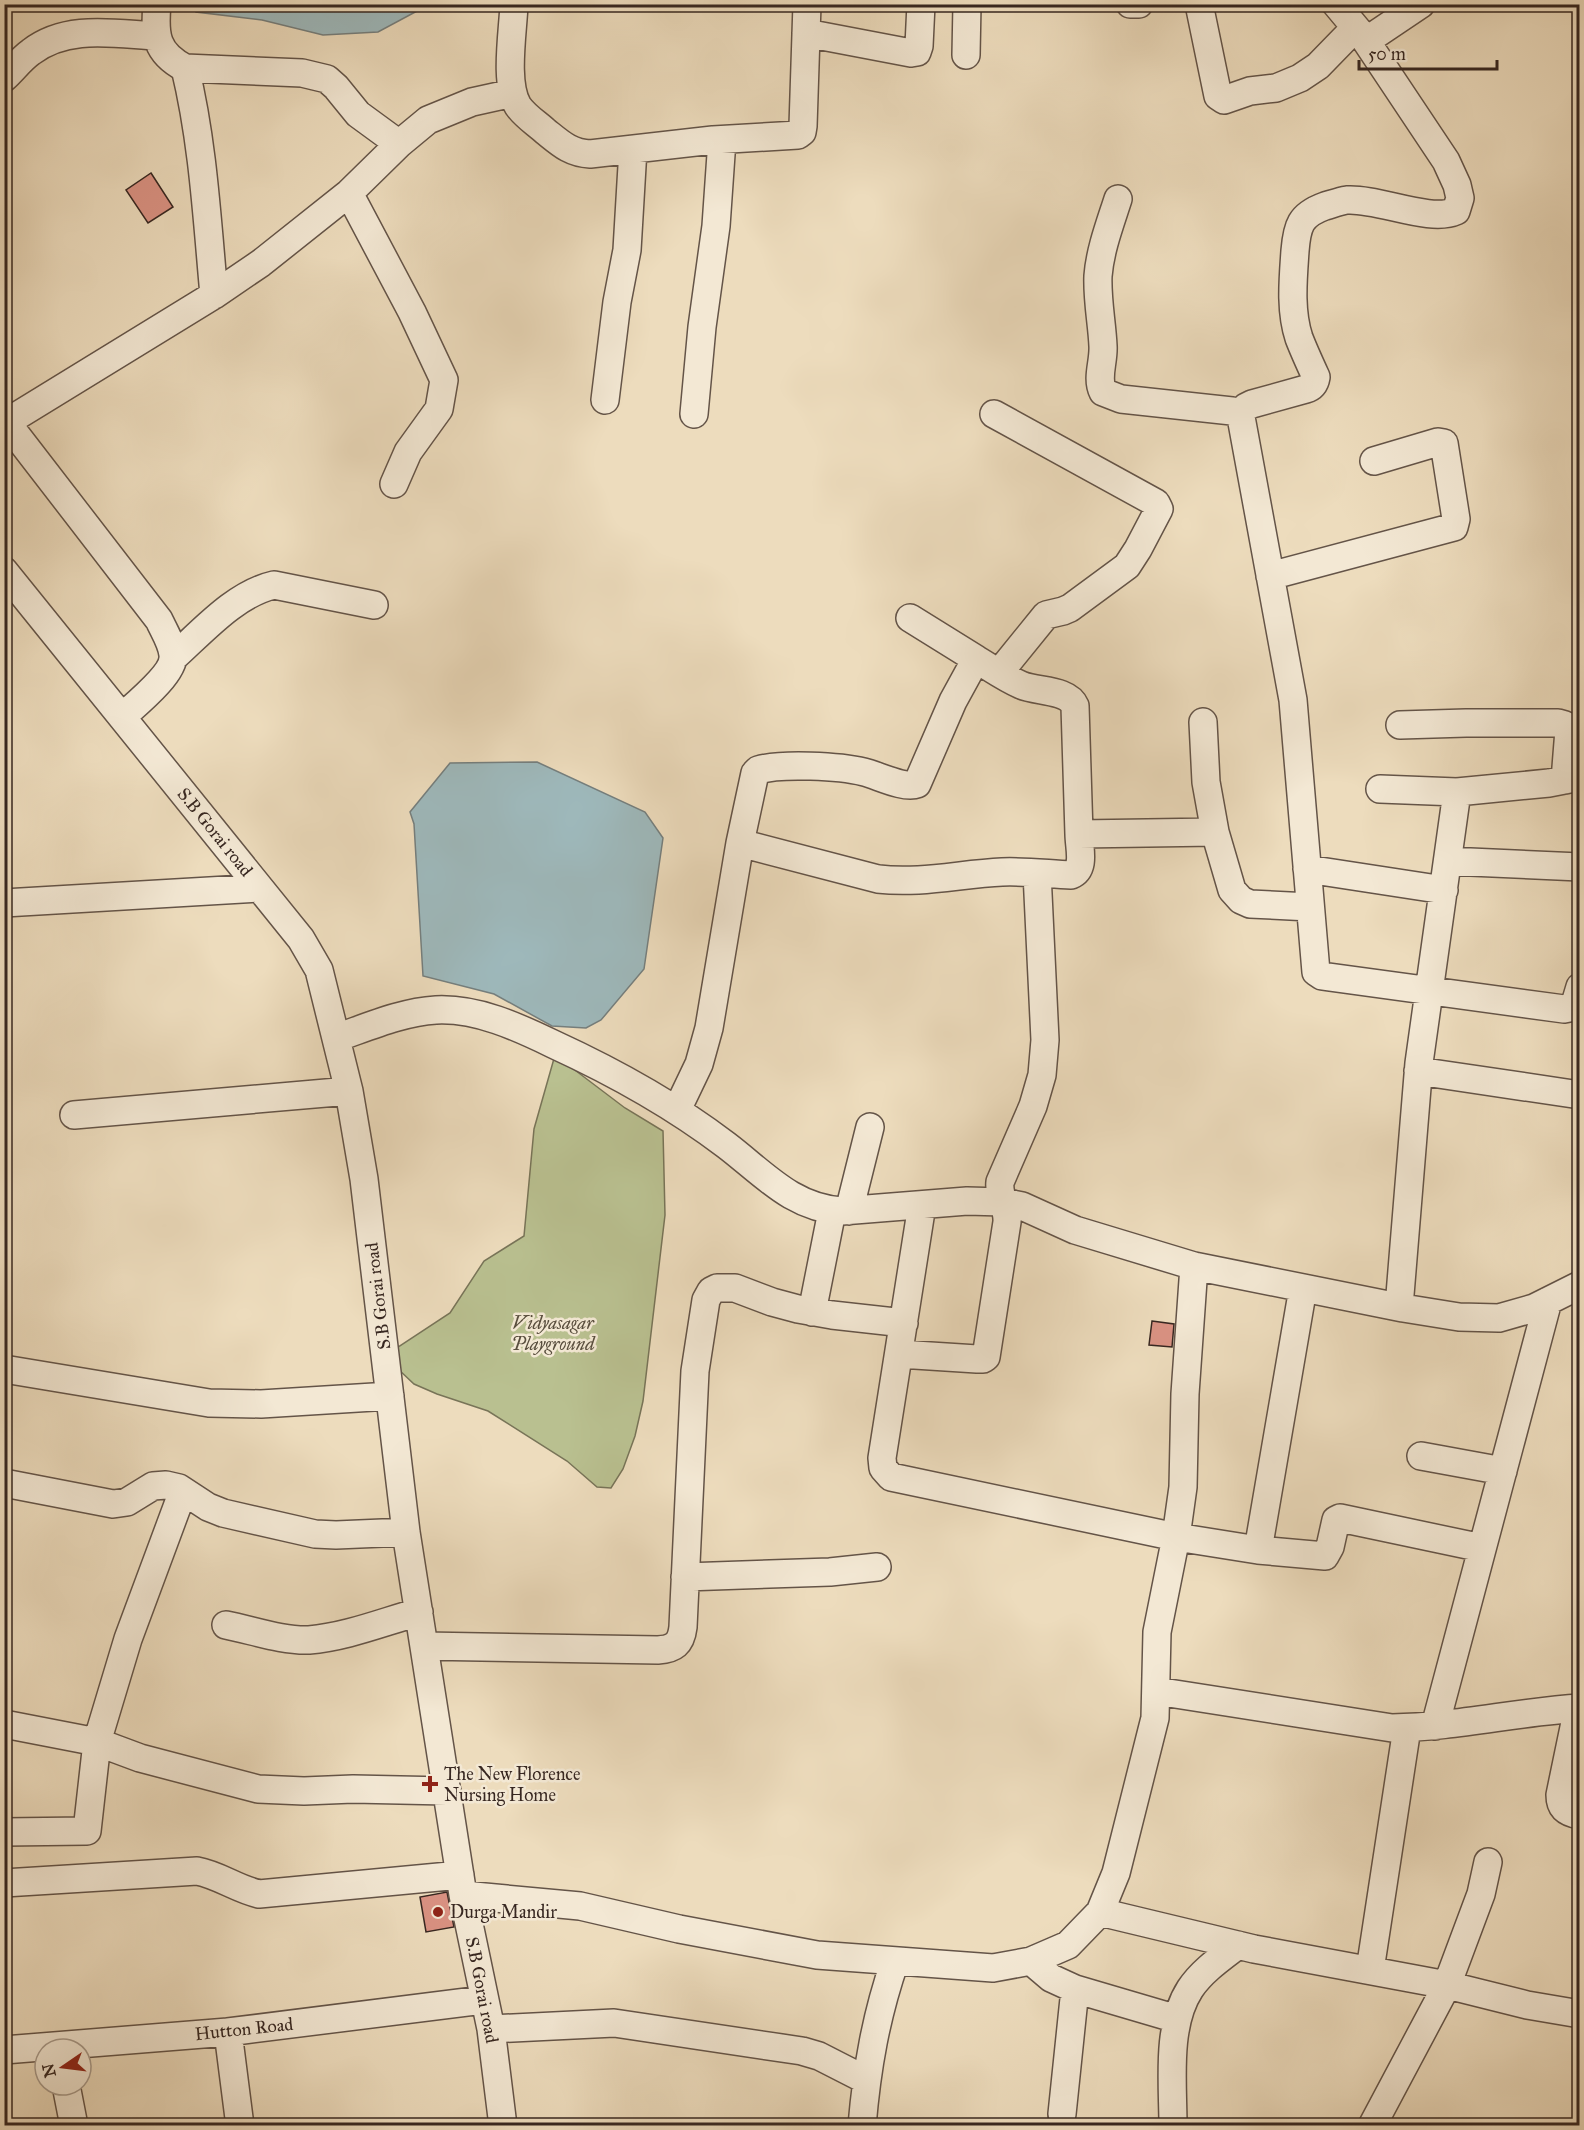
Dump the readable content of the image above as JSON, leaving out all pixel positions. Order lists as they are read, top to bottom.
{
  "streets": {
    "street": ["S.B Gorai road", "Hutton Road"]
  },
  "crossings": [
    ["S.B Gorai road", "Hutton Road"]
  ],
  "parks": ["Vidyasagar Playground"],
  "places": {
    "health": ["The New Florence Nursing Home"],
    "other": ["Durga Mandir"]
  },
  "scale_bar": "50 m",
  "north": "left"
}
